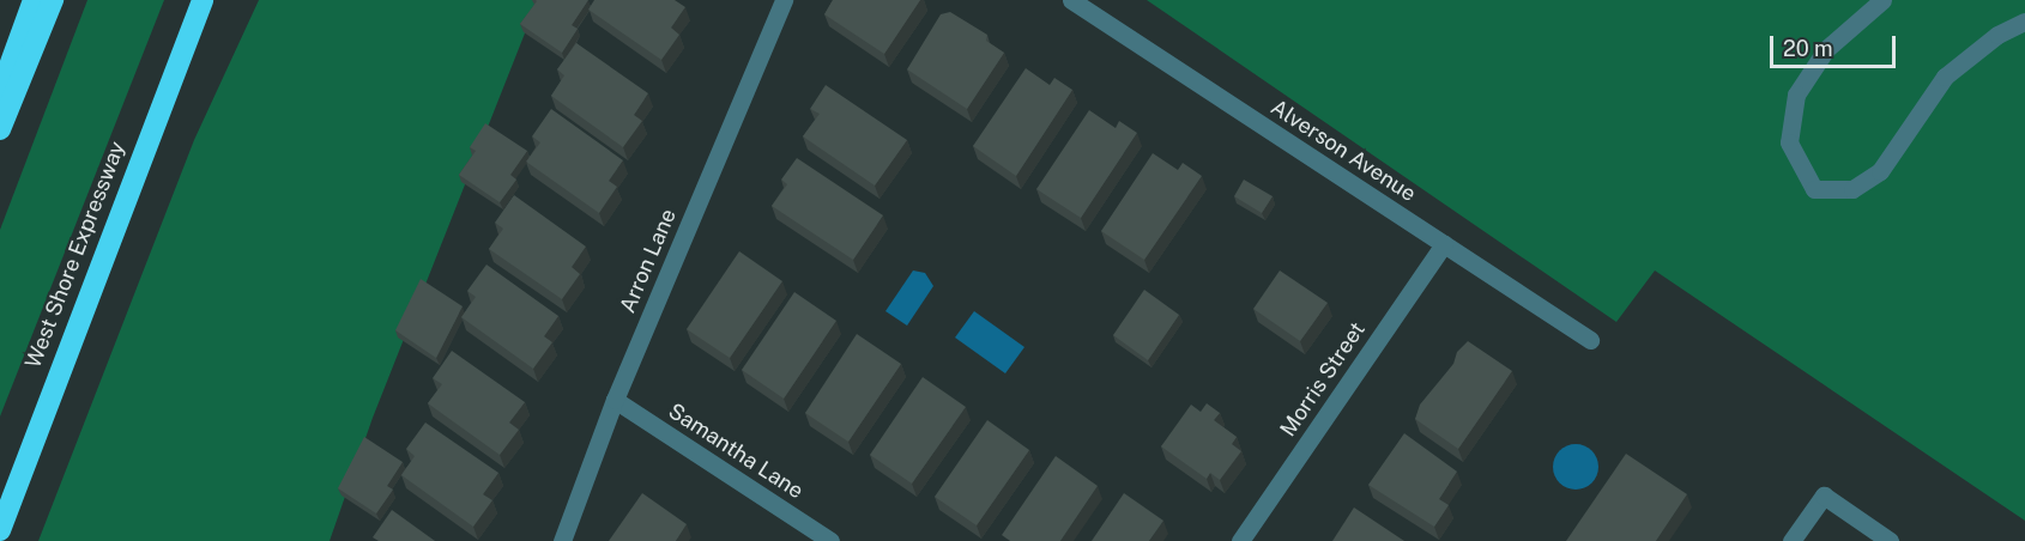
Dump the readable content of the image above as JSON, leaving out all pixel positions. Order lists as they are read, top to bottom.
{
  "streets": {
    "highway": ["West Shore Expressway"],
    "street": [
      "Alverson Avenue",
      "Arron Lane",
      "Morris Street",
      "Samantha Lane"
    ]
  },
  "crossings": [
    ["Alverson Avenue", "Morris Street"],
    ["Arron Lane", "Samantha Lane"]
  ],
  "scale_bar": "20 m"
}
